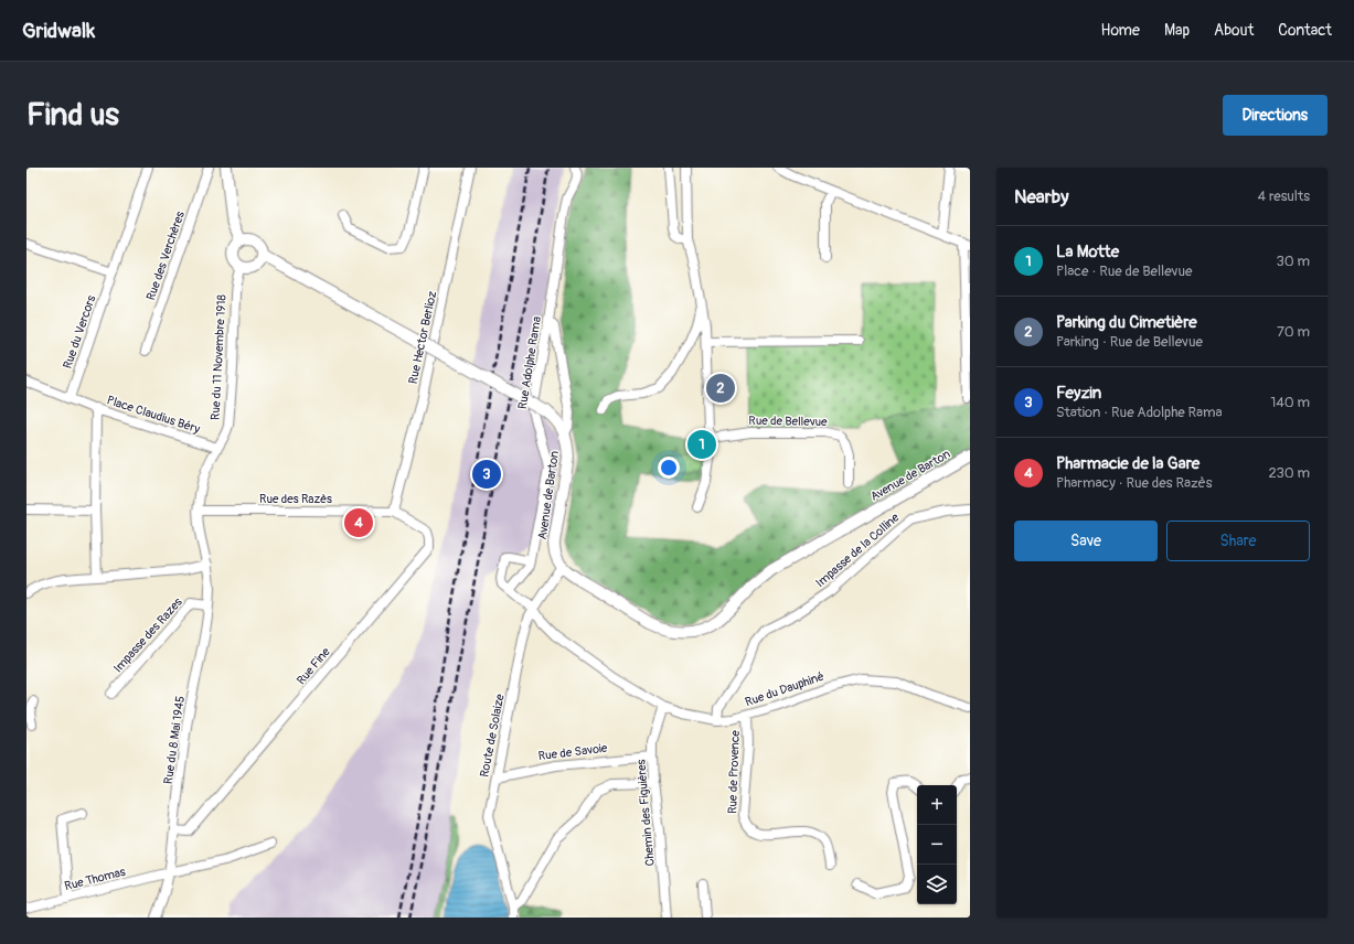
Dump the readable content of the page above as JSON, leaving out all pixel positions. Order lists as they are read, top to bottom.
{
  "streets": {
    "street": [
      "Rue des Verchères",
      "Rue du Vercors",
      "Rue Hector Berlioz",
      "Rue du 11 Novembre 1918",
      "Rue Adolphe Rama",
      "Place Claudius Béry",
      "Rue de Bellevue",
      "Avenue de Barton",
      "Rue des Razès",
      "Impasse de la Colline",
      "Impasse des Razes",
      "Rue Fine",
      "Rue du Dauphiné",
      "Route de Solaize",
      "Rue du 8 Mai 1945",
      "Rue de Savoie",
      "Rue de Provence",
      "Chemin des Figuières",
      "Rue Thomas"
    ]
  },
  "crossings": [
    ["Rue Hector Berlioz", "Rue des Razès"],
    ["Rue Hector Berlioz", "Rue Fine"],
    ["Rue du 11 Novembre 1918", "Place Claudius Béry"],
    ["Rue du 11 Novembre 1918", "Avenue de Barton"],
    ["Avenue de Barton", "Route de Solaize"],
    ["Rue des Razès", "Rue Fine"],
    ["Impasse de la Colline", "Rue du Dauphiné"],
    ["Impasse des Razes", "Rue du 8 Mai 1945"],
    ["Rue Fine", "Rue du 8 Mai 1945"],
    ["Rue du Dauphiné", "Route de Solaize"],
    ["Rue du Dauphiné", "Rue de Provence"],
    ["Rue du Dauphiné", "Chemin des Figuières"],
    ["Route de Solaize", "Rue de Savoie"],
    ["Rue du 8 Mai 1945", "Rue Thomas"],
    ["Rue de Savoie", "Chemin des Figuières"]
  ],
  "page": {
    "header": "Gridwalk",
    "nav": [
      "Home",
      "Map",
      "About",
      "Contact"
    ],
    "buttons": [
      "Directions",
      ["Save", "Share"]
    ],
    "title": "Find us",
    "heading": ["Nearby", "4 results"],
    "list": [
      {
        "mark": "1",
        "name": "La Motte",
        "note": "Place · Rue de Bellevue",
        "value": "30 m"
      },
      {
        "mark": "2",
        "name": "Parking du Cimetière",
        "note": "Parking · Rue de Bellevue",
        "value": "70 m"
      },
      {
        "mark": "3",
        "name": "Feyzin",
        "note": "Station · Rue Adolphe Rama",
        "value": "140 m"
      },
      {
        "mark": "4",
        "name": "Pharmacie de la Gare",
        "note": "Pharmacy · Rue des Razès",
        "value": "230 m"
      }
    ],
    "pins": [
      "2",
      "1",
      "3",
      "4"
    ],
    "map_buttons": ["+", "−"]
  }
}
